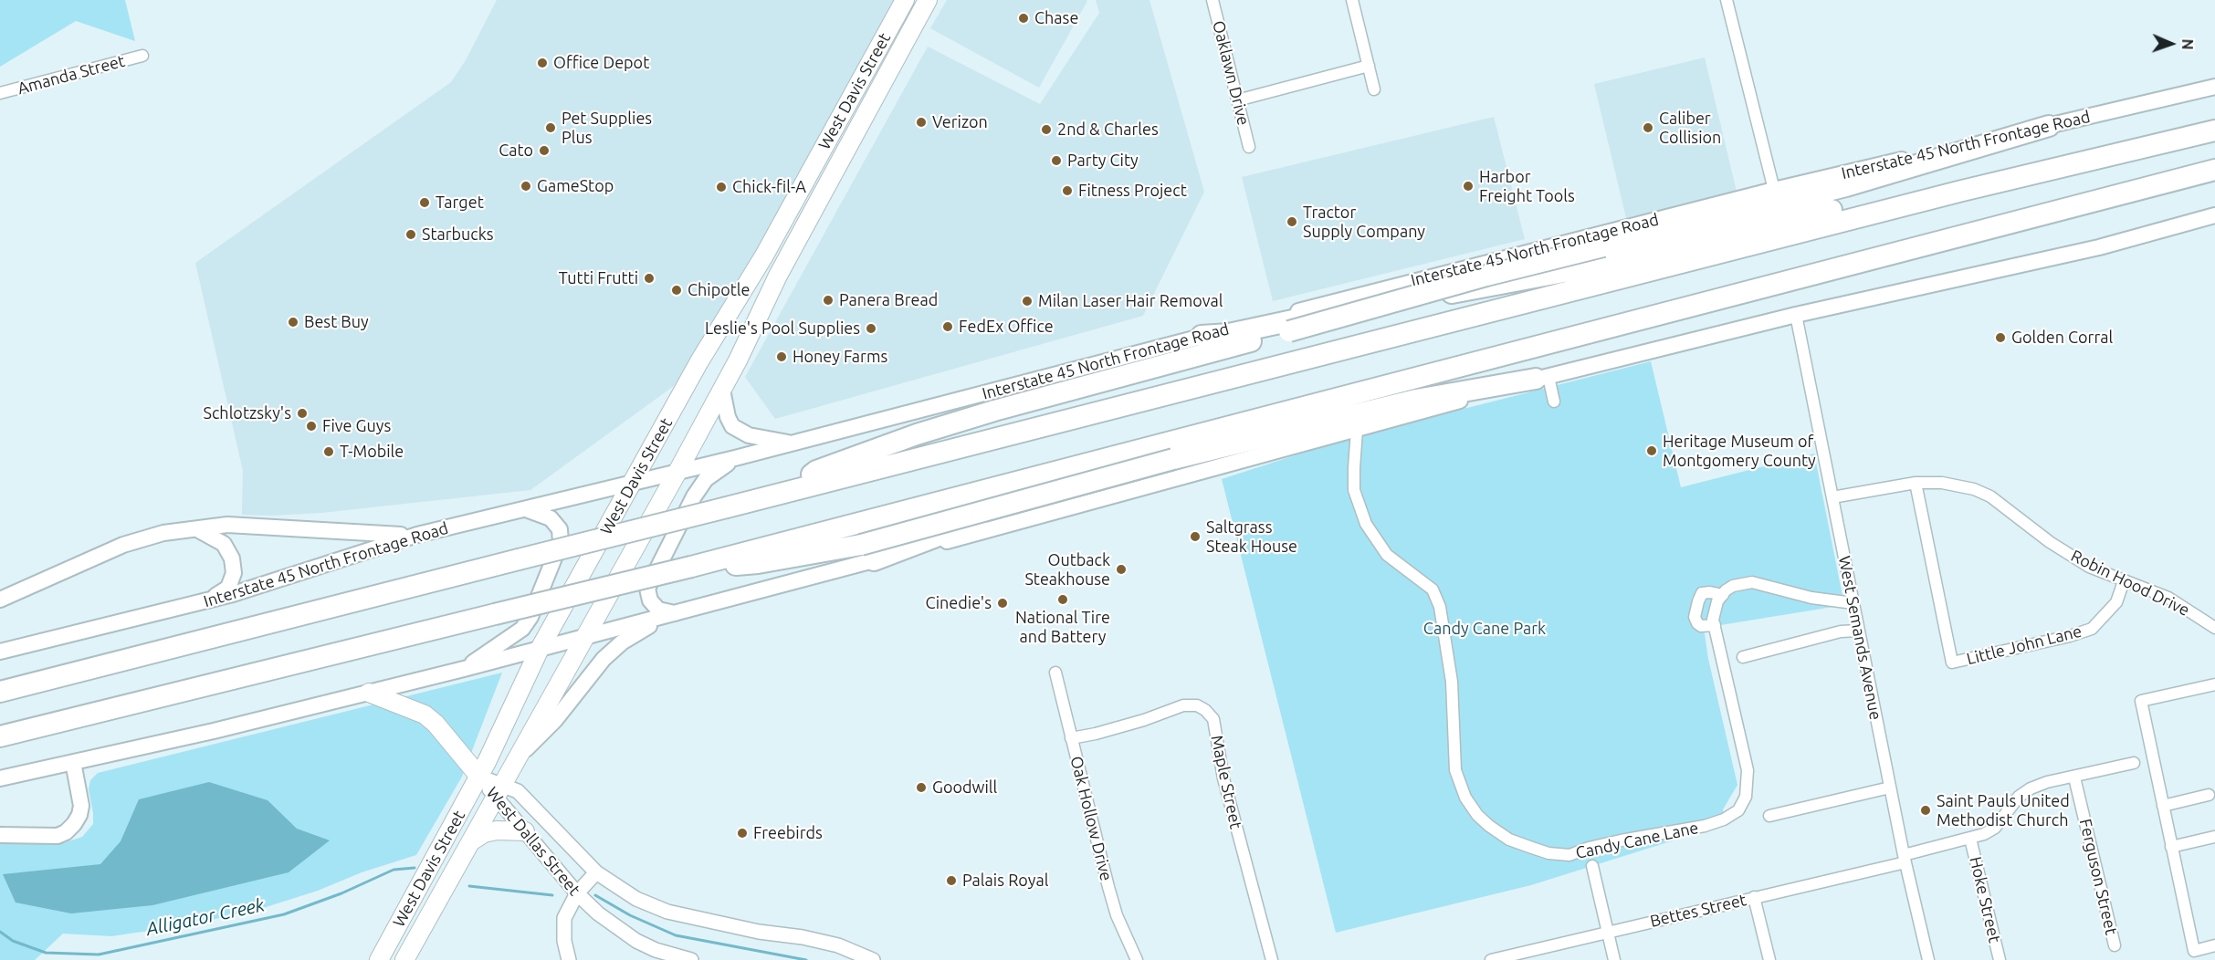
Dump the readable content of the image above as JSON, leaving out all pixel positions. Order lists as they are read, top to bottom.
{
  "streets": {
    "main road": ["West Davis Street", "Interstate 45 North Frontage Road"],
    "street": [
      "Oaklawn Drive",
      "Amanda Street",
      "Robin Hood Drive",
      "West Semands Avenue",
      "Little John Lane",
      "Maple Street",
      "Oak Hollow Drive",
      "Candy Cane Lane",
      "West Dallas Street",
      "Ferguson Street",
      "Hoke Street",
      "Bettes Street"
    ]
  },
  "crossings": [
    ["West Davis Street", "Interstate 45 North Frontage Road"],
    ["West Davis Street", "West Dallas Street"],
    ["Robin Hood Drive", "West Semands Avenue"],
    ["Robin Hood Drive", "Little John Lane"],
    ["West Semands Avenue", "Bettes Street"],
    ["Maple Street", "Oak Hollow Drive"],
    ["Ferguson Street", "Bettes Street"],
    ["Hoke Street", "Bettes Street"]
  ],
  "water": ["Alligator Creek"],
  "parks": ["Candy Cane Park"],
  "places": [
    "Chase",
    "Office Depot",
    "Verizon",
    "Pet Supplies Plus",
    "Caliber Collision",
    "2nd & Charles",
    "Cato",
    "Party City",
    "GameStop",
    "Harbor Freight Tools",
    "Chick-fil-A",
    "Fitness Project",
    "Target",
    "Tractor Supply Company",
    "Starbucks",
    "Tutti Frutti",
    "Chipotle",
    "Panera Bread",
    "Milan Laser Hair Removal",
    "Best Buy",
    "FedEx Office",
    "Leslie's Pool Supplies",
    "Golden Corral",
    "Honey Farms",
    "Schlotzsky's",
    "Five Guys",
    "Heritage Museum of Montgomery County",
    "T-Mobile",
    "Saltgrass Steak House",
    "Outback Steakhouse",
    "National Tire and Battery",
    "Cinedie's",
    "Goodwill",
    "Saint Pauls United Methodist Church",
    "Freebirds",
    "Palais Royal"
  ],
  "north": "right"
}
